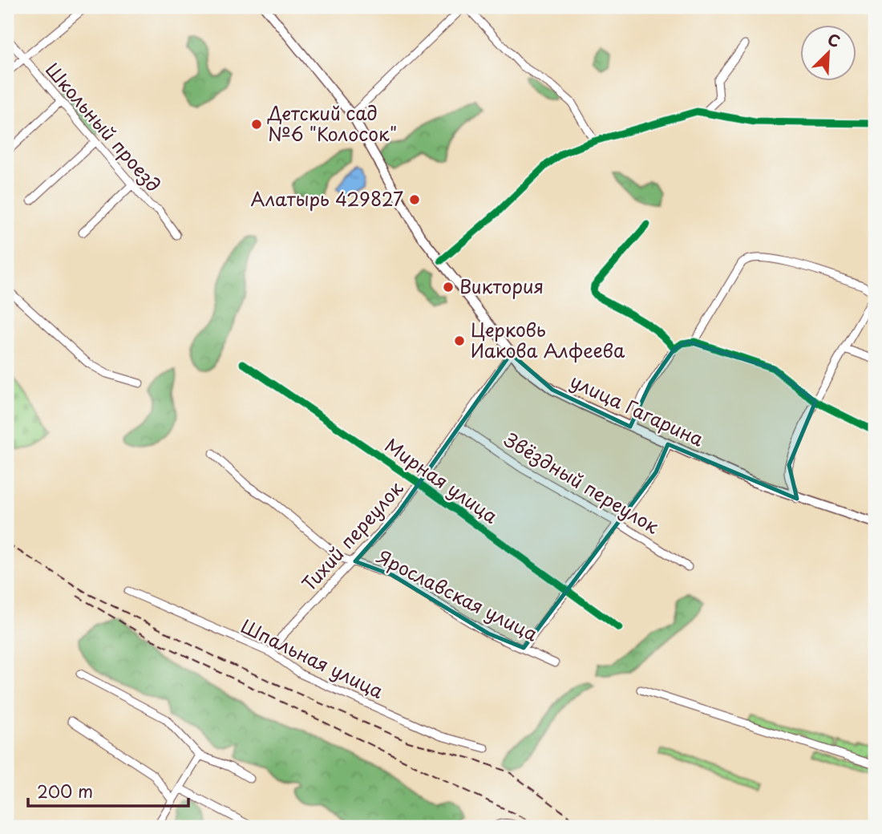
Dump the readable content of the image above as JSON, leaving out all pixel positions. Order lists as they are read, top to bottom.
{
  "streets": {
    "main road": ["улица Гагарина"],
    "street": [
      "Школьный проезд",
      "Мирная улица",
      "Звёздный переулок",
      "Тихий переулок",
      "Ярославская улица",
      "Шпальная улица"
    ]
  },
  "crossings": [
    ["улица Гагарина", "Тихий переулок"],
    ["Мирная улица", "Тихий переулок"],
    ["Звёздный переулок", "Тихий переулок"],
    ["Тихий переулок", "Ярославская улица"],
    ["Тихий переулок", "Шпальная улица"]
  ],
  "places": [
    "Детский сад №6 \"Колосок\"",
    "Алатырь 429827",
    "Виктория",
    "Церковь Иакова Алфеева"
  ],
  "scale_bar": "200 m",
  "north": "top right"
}
